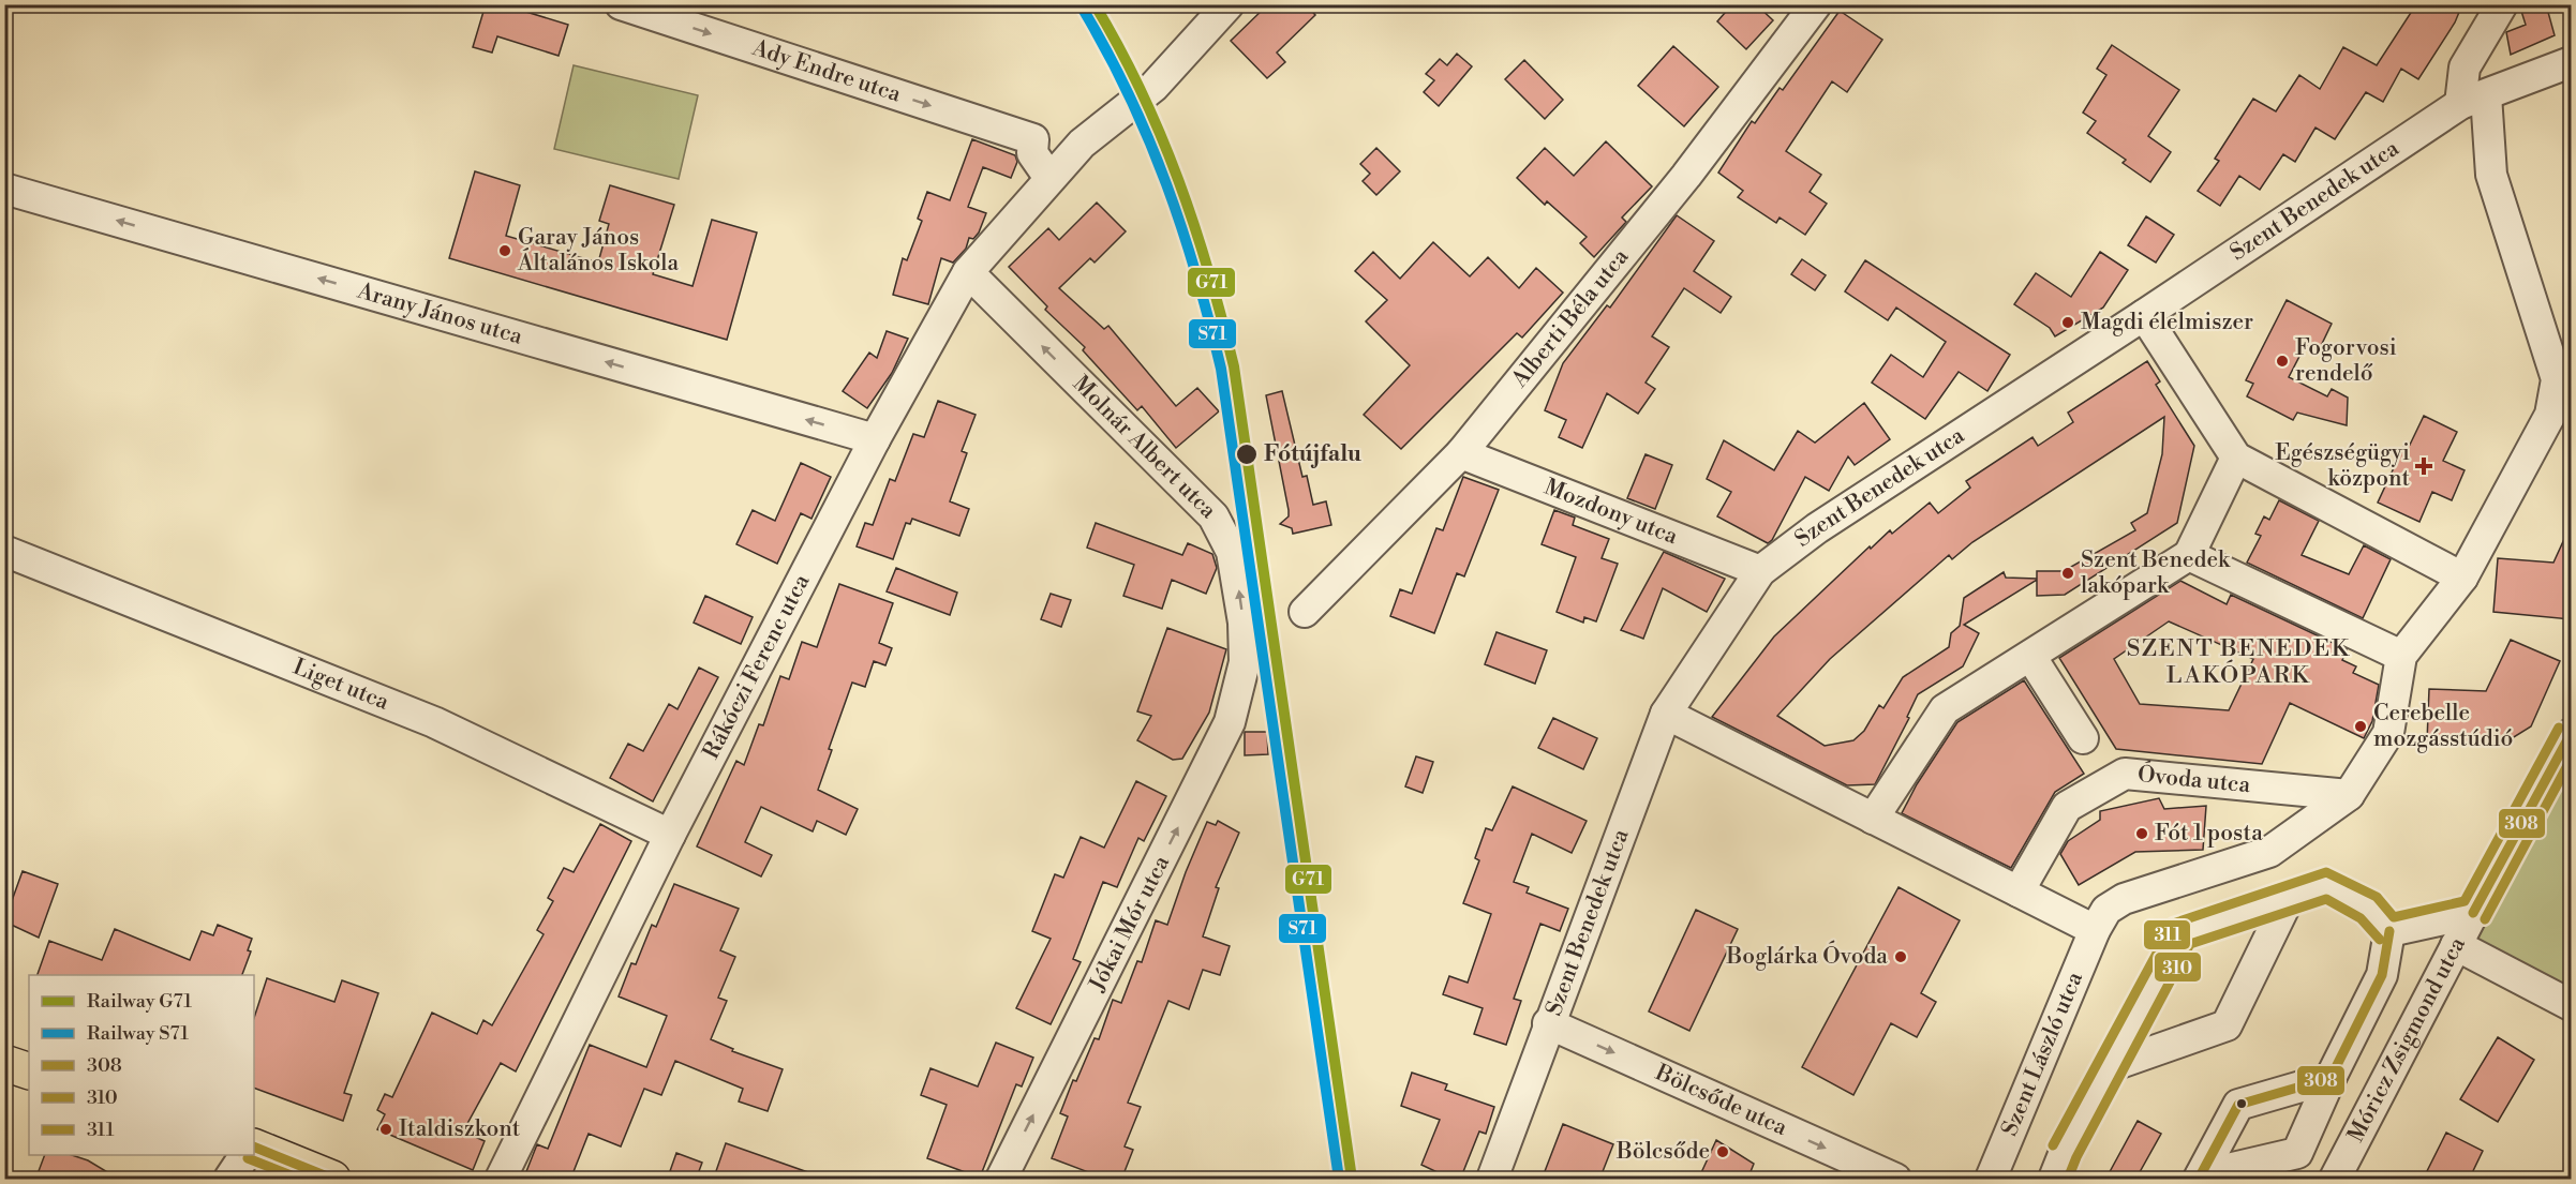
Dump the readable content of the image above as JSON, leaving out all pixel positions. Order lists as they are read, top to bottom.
{
  "streets": {
    "street": [
      "Ady Endre utca",
      "Szent Benedek utca",
      "Arany János utca",
      "Alberti Béla utca",
      "Molnár Albert utca",
      "Mozdony utca",
      "Rákóczi Ferenc utca",
      "Liget utca",
      "Óvoda utca",
      "Jókai Mór utca",
      "Móricz Zsigmond utca",
      "Szent László utca",
      "Bölcsőde utca"
    ]
  },
  "crossings": [
    ["Ady Endre utca", "Rákóczi Ferenc utca"],
    ["Szent Benedek utca", "Mozdony utca"],
    ["Szent Benedek utca", "Bölcsőde utca"],
    ["Arany János utca", "Rákóczi Ferenc utca"],
    ["Alberti Béla utca", "Mozdony utca"],
    ["Molnár Albert utca", "Rákóczi Ferenc utca"],
    ["Molnár Albert utca", "Jókai Mór utca"],
    ["Rákóczi Ferenc utca", "Liget utca"],
    ["Óvoda utca", "Szent László utca"]
  ],
  "one_way": [
    "Ady Endre utca",
    "Arany János utca",
    "Molnár Albert utca",
    "Jókai Mór utca",
    "Bölcsőde utca"
  ],
  "districts": ["SZENT BENEDEK LAKÓPARK"],
  "places": {
    "other": [
      "Garay János Általános Iskola",
      "Magdi élelmiszer",
      "Fogorvosi rendelő",
      "Fótújfalu",
      "Szent Benedek lakópark",
      "Cerebelle mozgásstúdió",
      "Fót 1 posta",
      "Boglárka Óvoda",
      "Italdiszkont",
      "Bölcsőde"
    ],
    "health": ["Egészségügyi központ"]
  },
  "lines": [
    "rail line G71",
    "rail line S71",
    "transit line 311",
    "transit line 308",
    "transit line 310"
  ],
  "legend": [
    "Railway G71",
    "Railway S71",
    "308",
    "310",
    "311"
  ]
}
